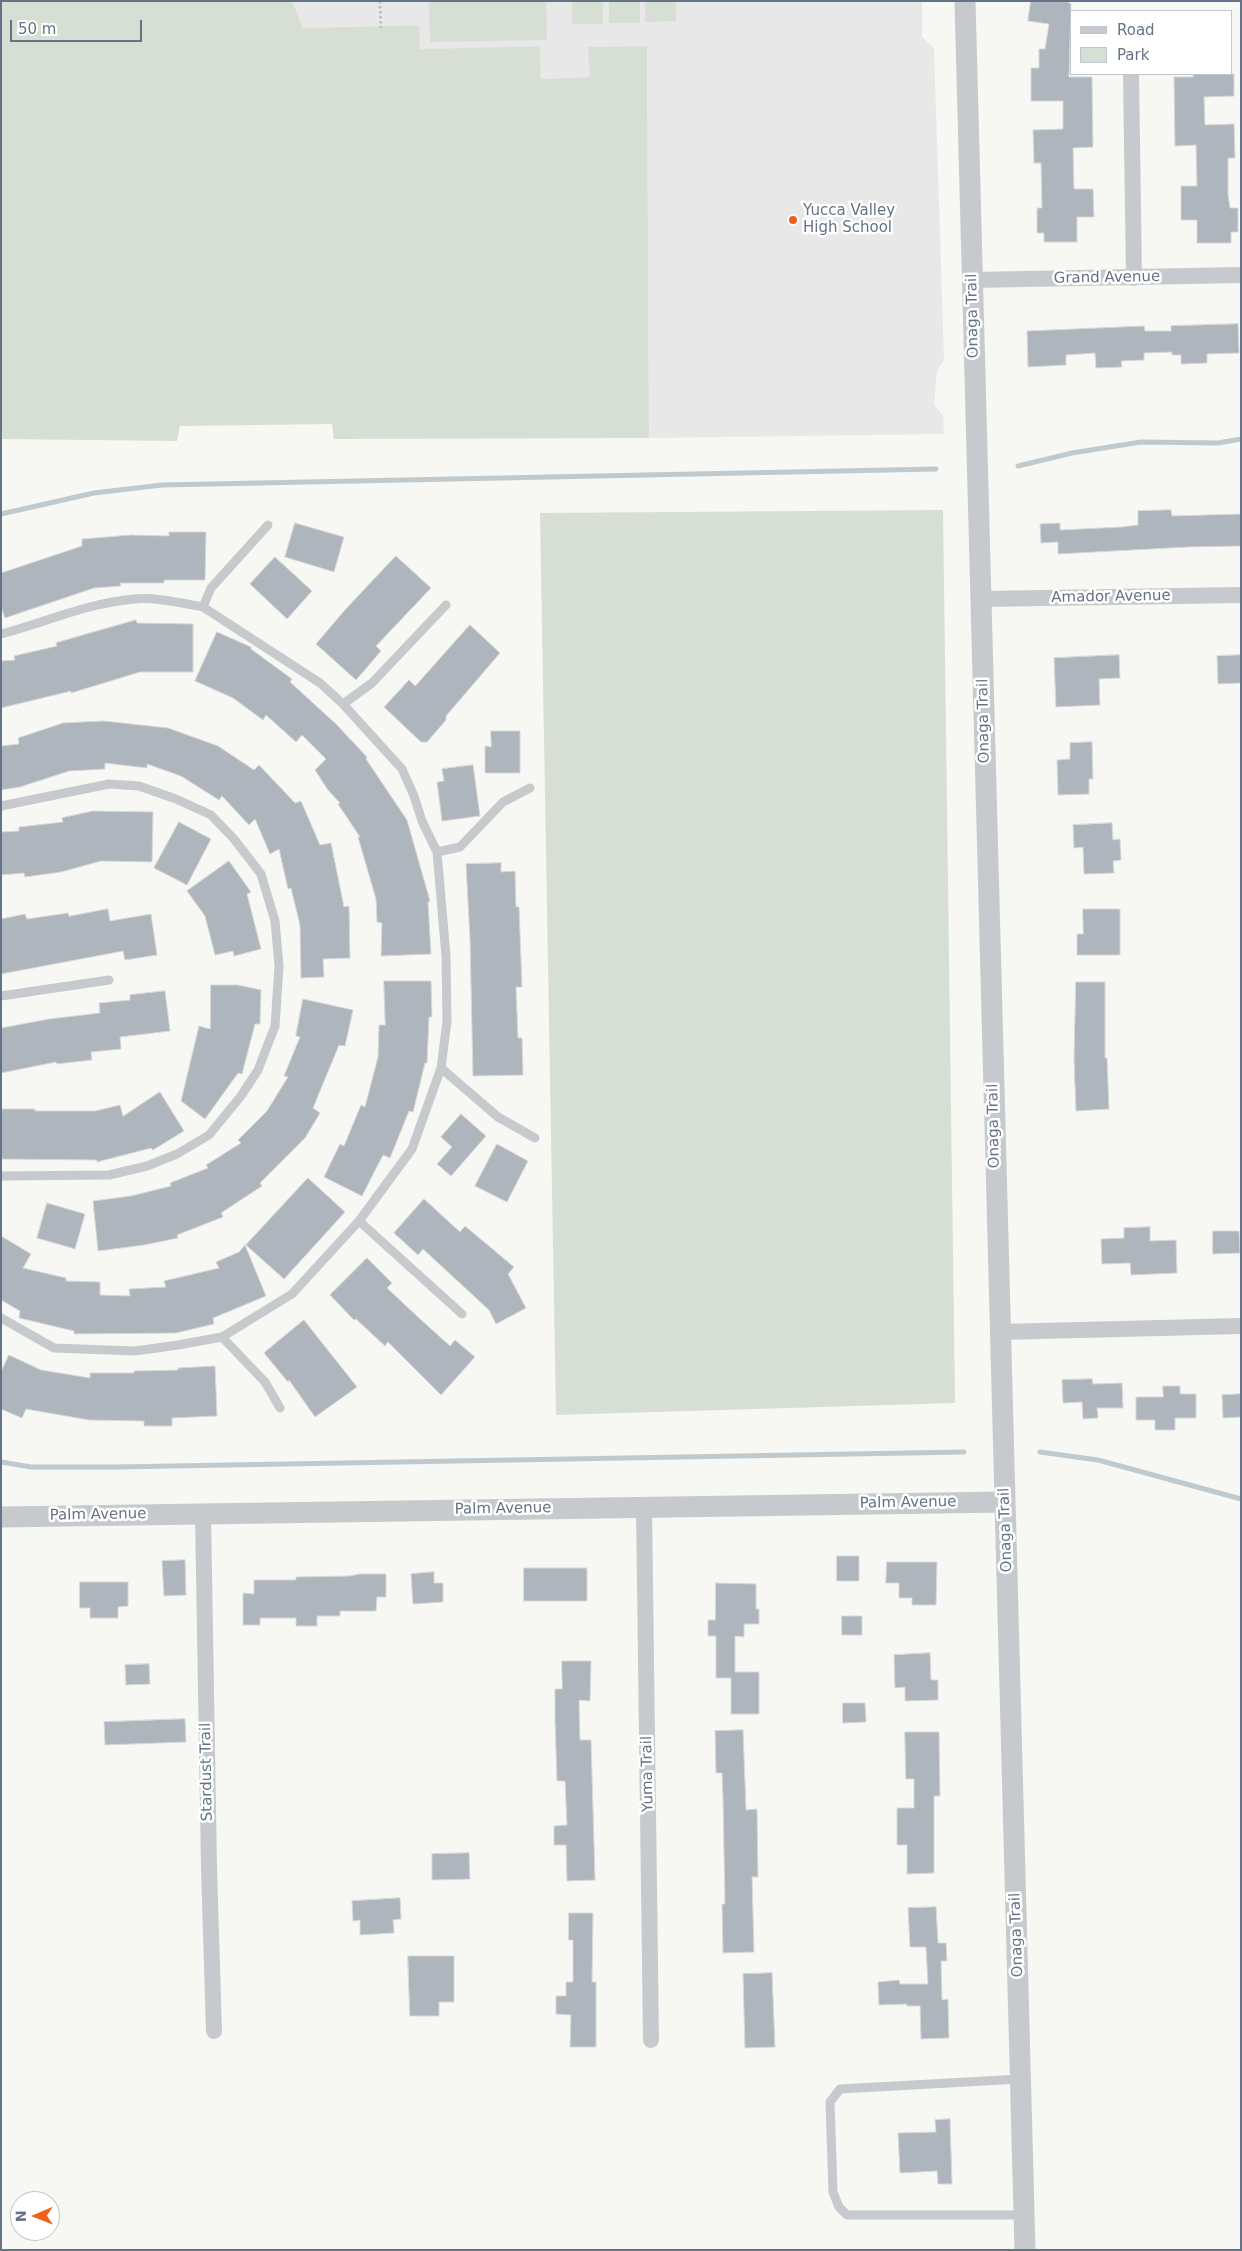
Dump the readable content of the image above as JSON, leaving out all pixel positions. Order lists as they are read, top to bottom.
{
  "streets": {
    "street": [
      "Grand Avenue",
      "Onaga Trail",
      "Amador Avenue",
      "Palm Avenue",
      "Stardust Trail",
      "Yuma Trail"
    ]
  },
  "crossings": [
    ["Grand Avenue", "Onaga Trail"],
    ["Onaga Trail", "Amador Avenue"],
    ["Onaga Trail", "Palm Avenue"],
    ["Palm Avenue", "Stardust Trail"],
    ["Palm Avenue", "Yuma Trail"]
  ],
  "places": ["Yucca Valley High School"],
  "legend": ["Road", "Park"],
  "scale_bar": "50 m",
  "north": "left"
}
